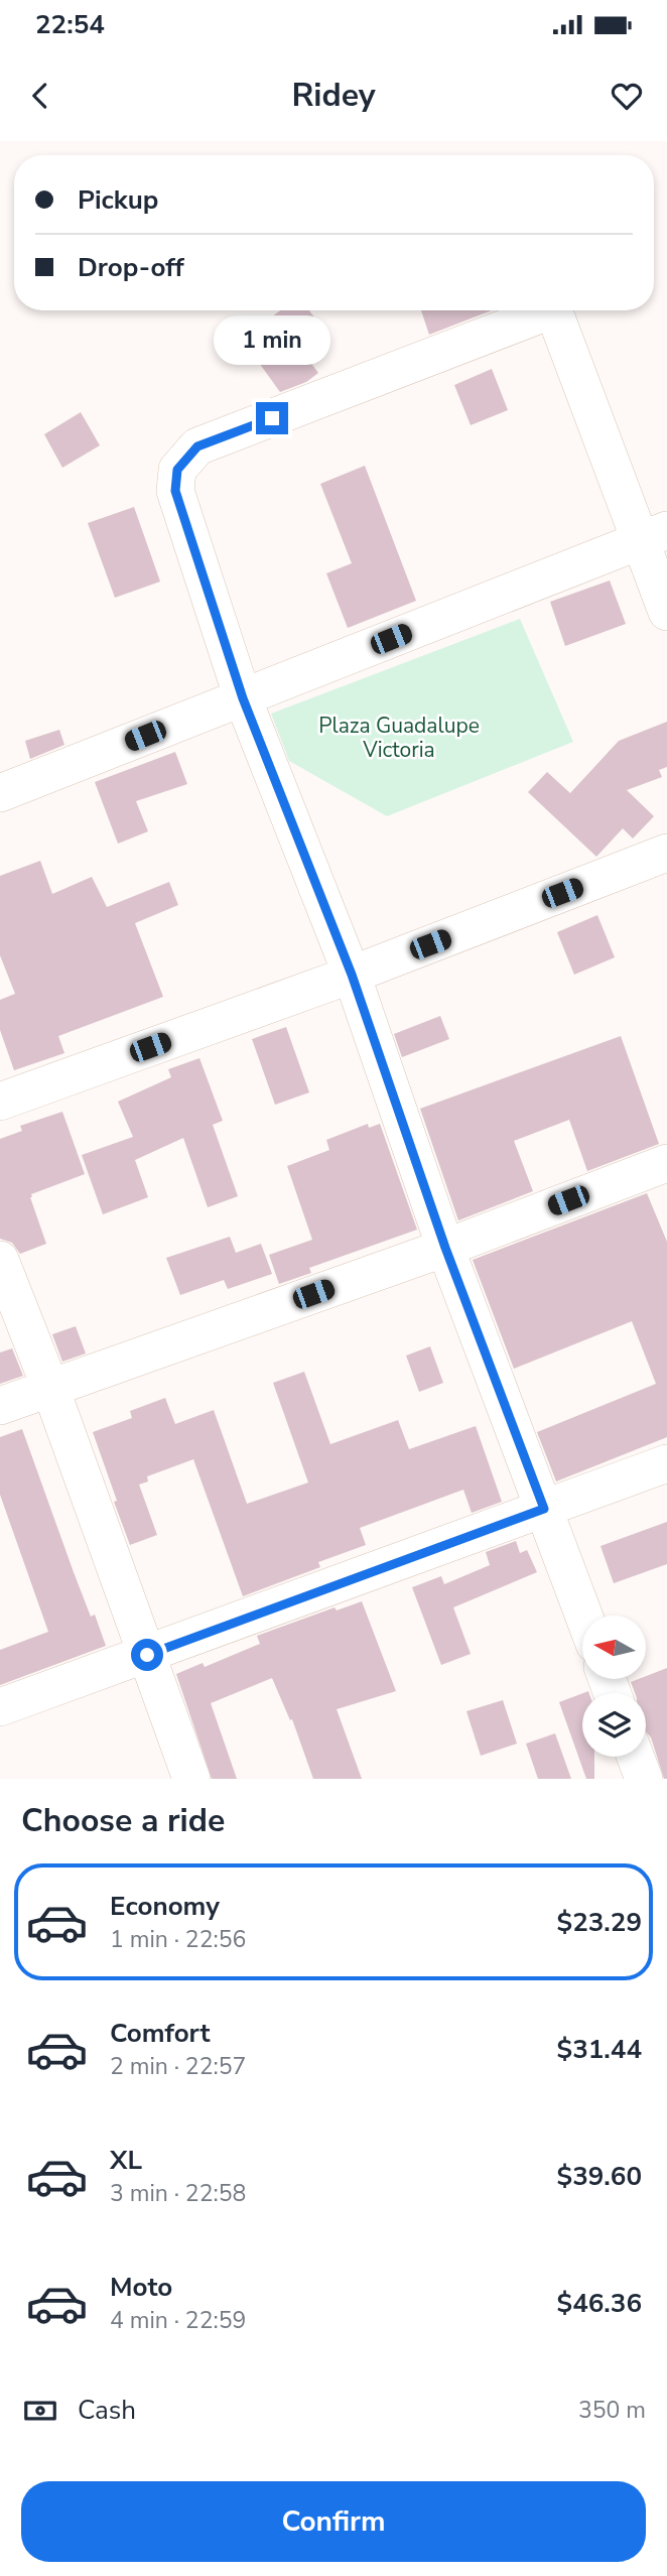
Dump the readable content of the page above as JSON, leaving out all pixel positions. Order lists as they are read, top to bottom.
{
  "parks": ["Plaza Guadalupe Victoria"],
  "north": "left",
  "page": {
    "status": "22:54",
    "header": "Ridey",
    "banner": ["Pickup", "Drop-off"],
    "bubble": "1 min",
    "heading": "Choose a ride",
    "list": [
      {
        "name": "Economy",
        "note": "1 min · 22:56",
        "value": "$23.29"
      },
      {
        "name": "Comfort",
        "note": "2 min · 22:57",
        "value": "$31.44"
      },
      {
        "name": "XL",
        "note": "3 min · 22:58",
        "value": "$39.60"
      },
      {
        "name": "Moto",
        "note": "4 min · 22:59",
        "value": "$46.36"
      }
    ],
    "pay": ["Cash", "350 m"],
    "buttons": "Confirm"
  }
}
